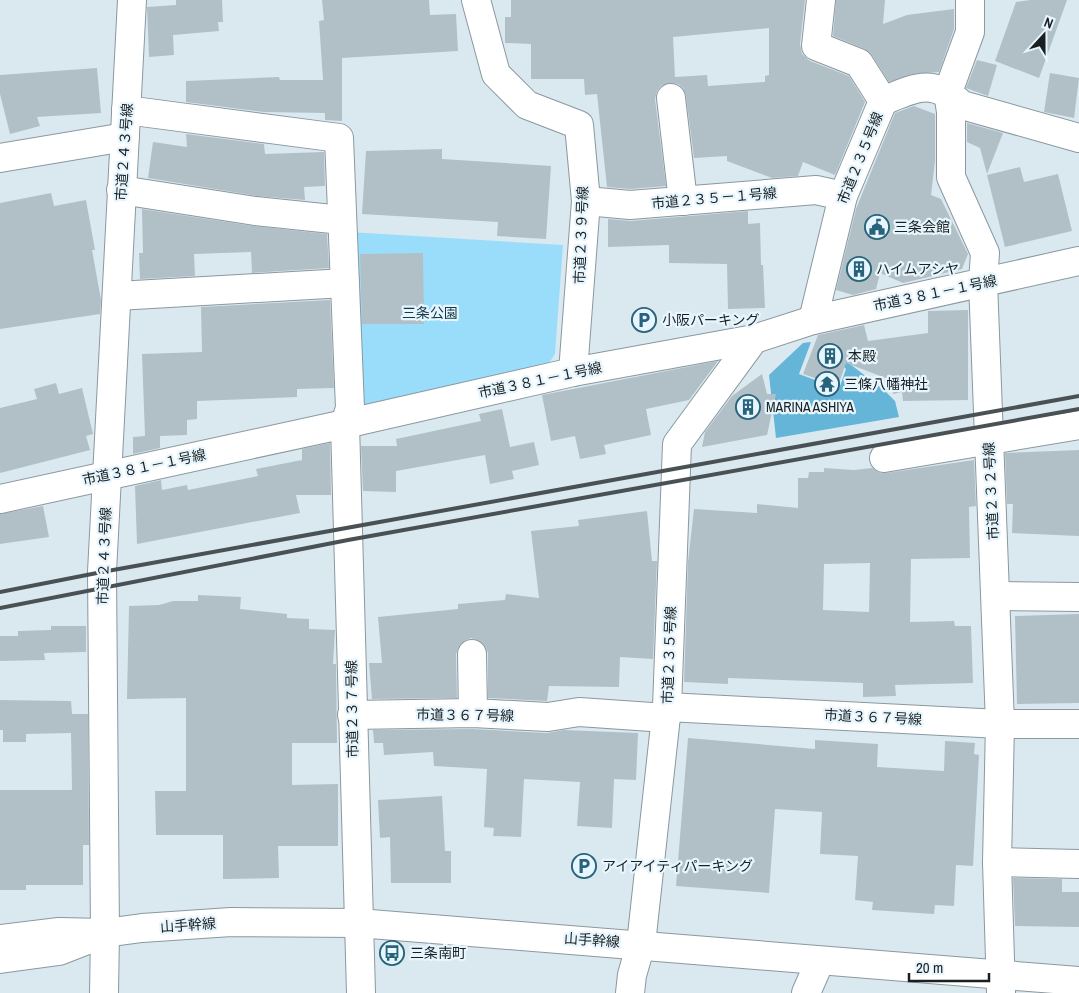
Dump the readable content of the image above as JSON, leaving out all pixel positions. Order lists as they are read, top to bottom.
{
  "streets": {
    "street": [
      "市道２４３号線",
      "市道２３５号線",
      "市道２３５－１号線",
      "市道２３９号線",
      "市道３８１－１号線",
      "市道２３２号線",
      "市道２３７号線",
      "市道３６７号線",
      "山手幹線"
    ]
  },
  "crossings": [
    ["市道２４３号線", "市道３８１－１号線"],
    ["市道２４３号線", "市道２３７号線"],
    ["市道２４３号線", "山手幹線"],
    ["市道２３５号線", "市道２３５－１号線"],
    ["市道２３５号線", "市道３８１－１号線"],
    ["市道２３５号線", "市道３６７号線"],
    ["市道２３５号線", "山手幹線"],
    ["市道２３５－１号線", "市道２３９号線"],
    ["市道２３９号線", "市道３８１－１号線"],
    ["市道３８１－１号線", "市道２３２号線"],
    ["市道３８１－１号線", "市道２３７号線"],
    ["市道２３２号線", "市道３６７号線"],
    ["市道２３２号線", "山手幹線"],
    ["市道２３７号線", "市道３６７号線"],
    ["市道２３７号線", "山手幹線"]
  ],
  "parks": ["三条公園"],
  "places": {
    "public building": ["三条会館"],
    "building": ["ハイムアシヤ", "本殿", "MARINA ASHIYA"],
    "parking": ["小阪パーキング", "アイアイティパーキング"],
    "temple": ["三條八幡神社"],
    "bus stop": ["三条南町"]
  },
  "scale_bar": "20 m",
  "north": "top"
}
